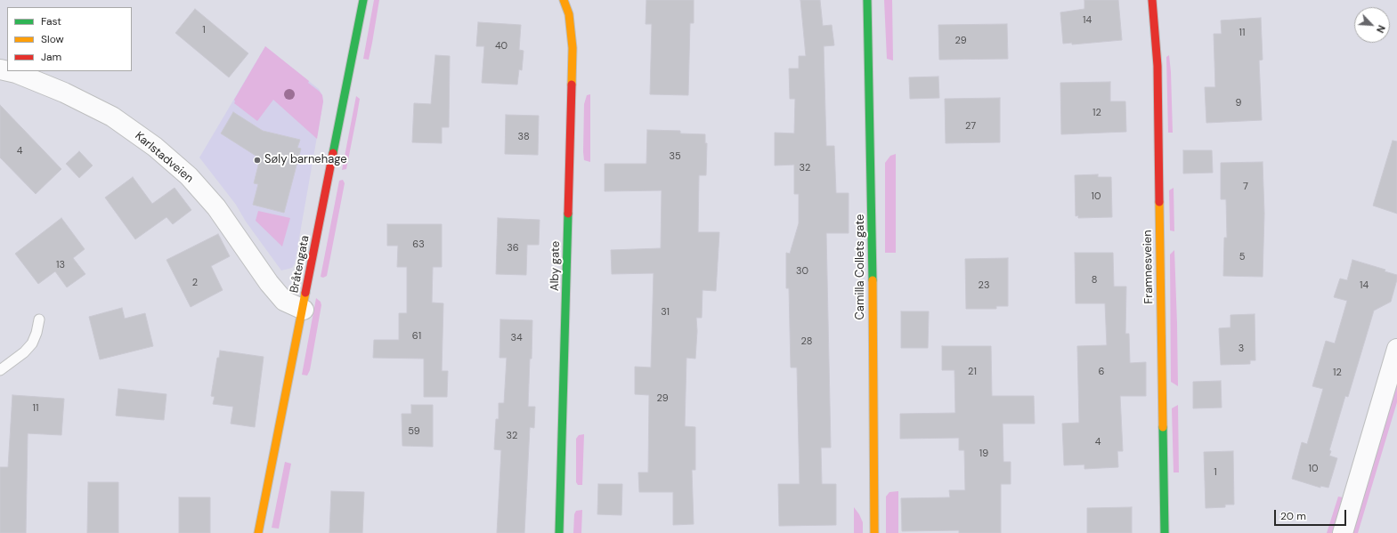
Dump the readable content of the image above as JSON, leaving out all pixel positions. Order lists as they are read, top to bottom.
{
  "streets": {
    "street": [
      "Karlstadveien",
      "Bråtengata",
      "Alby gate",
      "Camilla Collets gate",
      "Framnesveien"
    ]
  },
  "crossings": [
    ["Karlstadveien", "Bråtengata"]
  ],
  "places": ["Søly barnehage"],
  "house_numbers": [
    "14",
    "1",
    "11",
    "29",
    "40",
    "9",
    "12",
    "27",
    "38",
    "4",
    "35",
    "32",
    "7",
    "10",
    "63",
    "36",
    "5",
    "13",
    "30",
    "8",
    "2",
    "23",
    "14",
    "31",
    "61",
    "34",
    "28",
    "3",
    "21",
    "6",
    "12",
    "29",
    "11",
    "59",
    "32",
    "4",
    "19",
    "10",
    "1"
  ],
  "legend": ["Fast", "Slow", "Jam"],
  "scale_bar": "20 m",
  "north": "bottom right"
}
